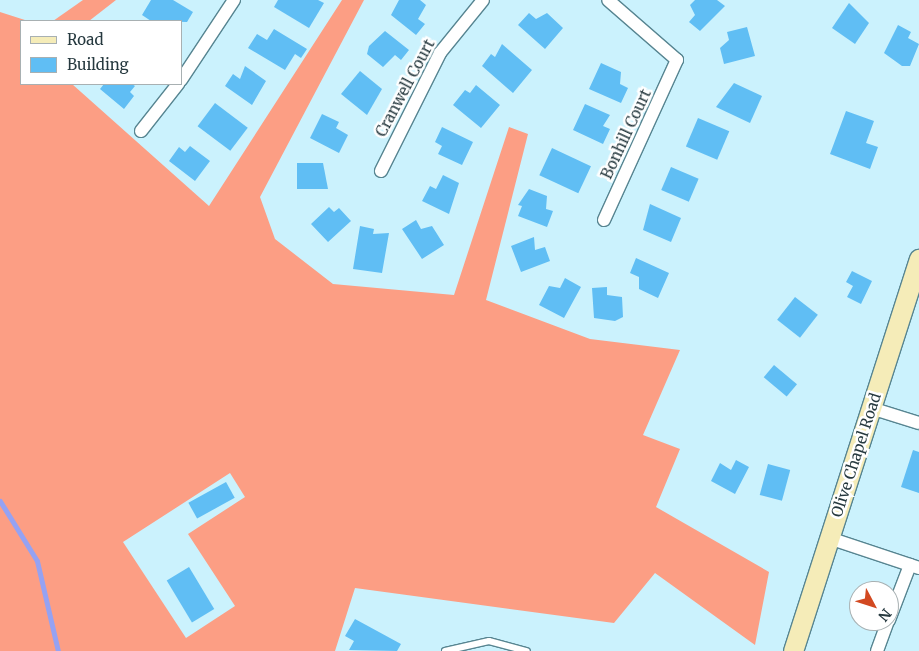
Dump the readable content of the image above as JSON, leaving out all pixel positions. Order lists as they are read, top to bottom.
{
  "streets": {
    "main road": ["Olive Chapel Road"],
    "street": ["Cranwell Court", "Bonhill Court"]
  },
  "legend": ["Road", "Building"],
  "north": "bottom right"
}
